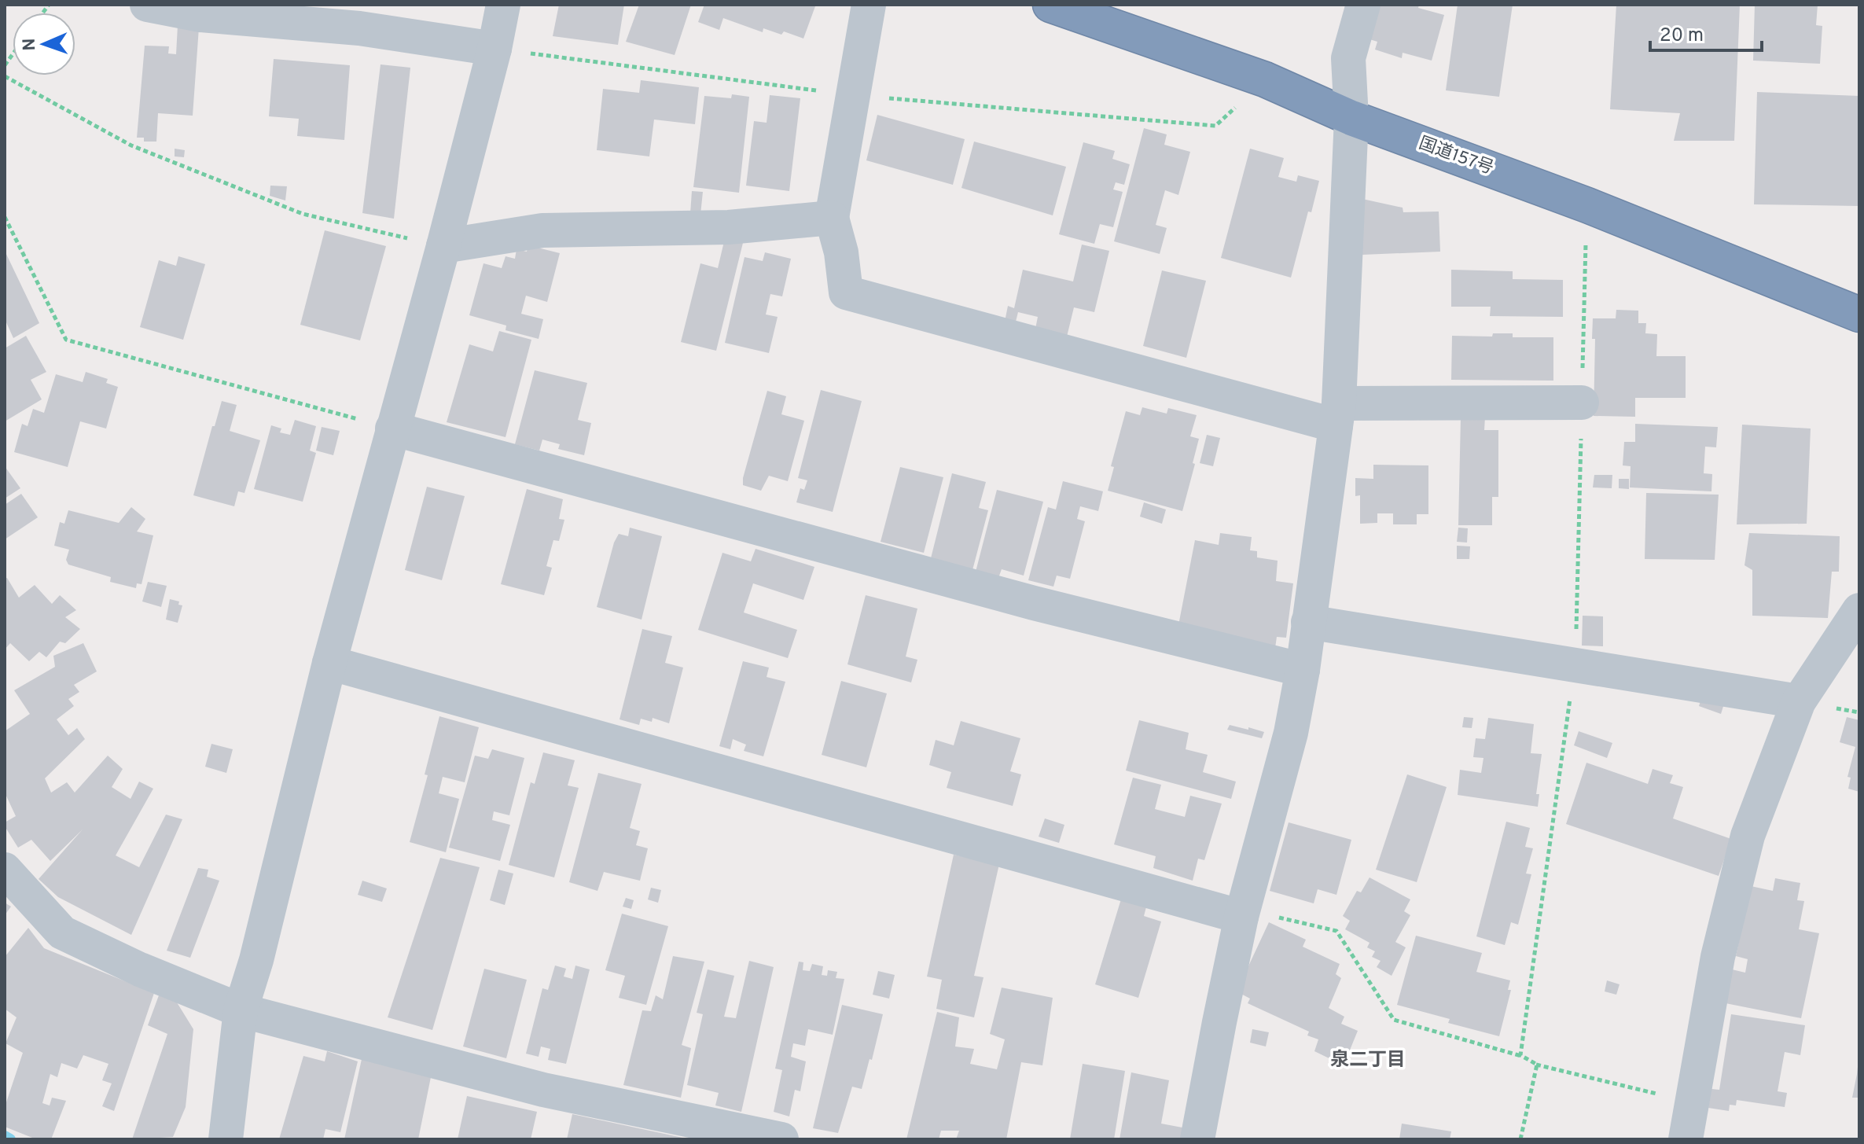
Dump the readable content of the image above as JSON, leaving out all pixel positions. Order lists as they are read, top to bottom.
{
  "streets": {
    "highway": ["国道157号"]
  },
  "districts": ["泉二丁目"],
  "scale_bar": "20 m",
  "north": "left"
}
